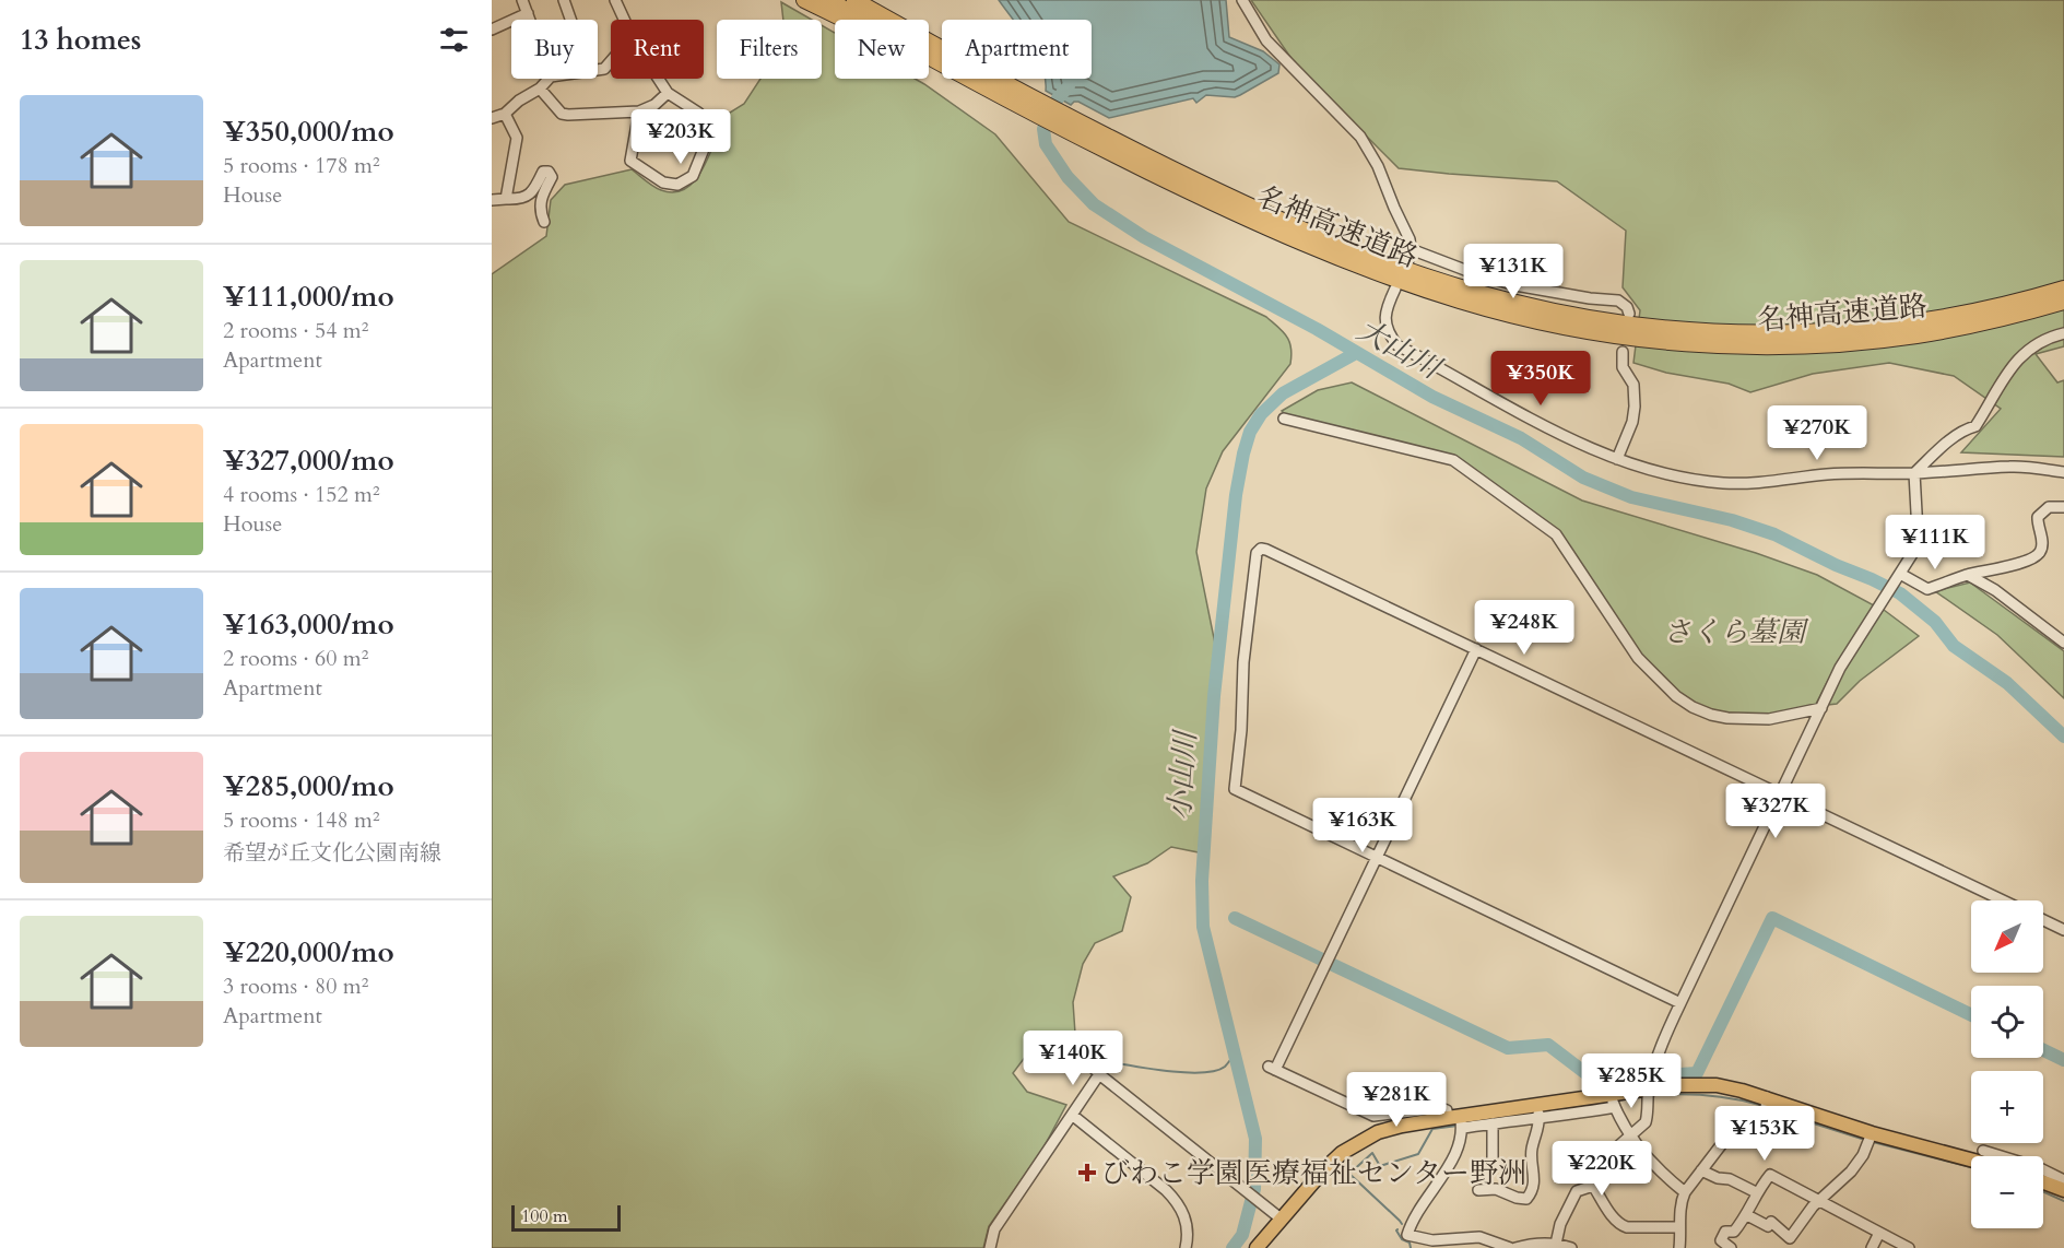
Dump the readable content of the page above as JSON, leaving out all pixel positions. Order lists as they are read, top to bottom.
{
  "streets": {
    "highway": ["名神高速道路"]
  },
  "water": ["大山川", "小山川"],
  "parks": ["さくら墓園"],
  "places": {
    "health": ["びわこ学園医療福祉センター野洲"]
  },
  "scale_bar": "100 m",
  "north": "bottom left",
  "page": {
    "heading": "13 homes",
    "chip": [
      "Buy",
      "Rent",
      "Filters",
      "New",
      "Apartment"
    ],
    "list": [
      {
        "name": "¥350,000/mo",
        "note": "5 rooms · 178 m² · House"
      },
      {
        "name": "¥111,000/mo",
        "note": "2 rooms · 54 m² · Apartment"
      },
      {
        "name": "¥327,000/mo",
        "note": "4 rooms · 152 m² · House"
      },
      {
        "name": "¥163,000/mo",
        "note": "2 rooms · 60 m² · Apartment"
      },
      {
        "name": "¥285,000/mo",
        "note": "5 rooms · 148 m² · 希望が丘文化公園南線"
      },
      {
        "name": "¥220,000/mo",
        "note": "3 rooms · 80 m² · Apartment"
      }
    ],
    "price": [
      "¥203K",
      "¥131K",
      "¥350K",
      "¥270K",
      "¥111K",
      "¥248K",
      "¥327K",
      "¥163K",
      "¥140K",
      "¥285K",
      "¥281K",
      "¥153K",
      "¥220K"
    ],
    "map_buttons": ["+", "−"],
    "scale": "100 m"
  }
}
